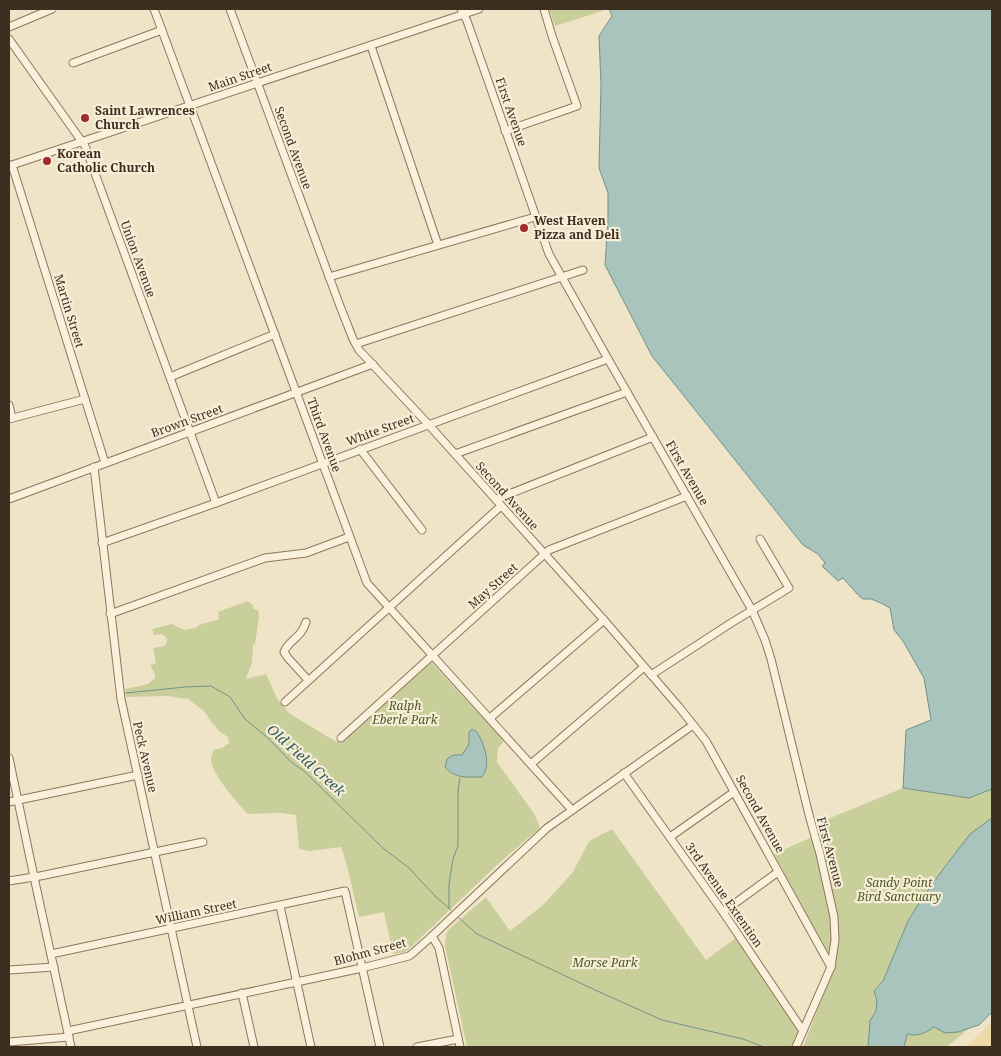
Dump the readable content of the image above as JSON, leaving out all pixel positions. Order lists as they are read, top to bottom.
{
  "streets": {
    "street": [
      "Main Street",
      "First Avenue",
      "Second Avenue",
      "Union Avenue",
      "Martin Street",
      "Brown Street",
      "White Street",
      "Third Avenue",
      "May Street",
      "Peck Avenue",
      "3rd Avenue Extention",
      "William Street",
      "Blohm Street"
    ]
  },
  "crossings": [
    ["Main Street", "First Avenue"],
    ["Main Street", "Second Avenue"],
    ["Main Street", "Union Avenue"],
    ["Main Street", "Martin Street"],
    ["Main Street", "Third Avenue"],
    ["First Avenue", "Second Avenue"],
    ["First Avenue", "White Street"],
    ["First Avenue", "May Street"],
    ["First Avenue", "3rd Avenue Extention"],
    ["Second Avenue", "Brown Street"],
    ["Second Avenue", "White Street"],
    ["Second Avenue", "May Street"],
    ["Second Avenue", "Blohm Street"],
    ["Union Avenue", "Brown Street"],
    ["Union Avenue", "White Street"],
    ["Martin Street", "Brown Street"],
    ["Brown Street", "Third Avenue"],
    ["Brown Street", "Peck Avenue"],
    ["White Street", "Third Avenue"],
    ["White Street", "Peck Avenue"],
    ["Third Avenue", "May Street"],
    ["Third Avenue", "Blohm Street"],
    ["Peck Avenue", "William Street"],
    ["Peck Avenue", "Blohm Street"],
    ["3rd Avenue Extention", "Blohm Street"],
    ["William Street", "Blohm Street"]
  ],
  "water": ["Old Field Creek"],
  "parks": ["Ralph Eberle Park", "Sandy Point Bird Sanctuary", "Morse Park"],
  "places": ["Saint Lawrences Church", "Korean Catholic Church", "West Haven Pizza and Deli"]
}
